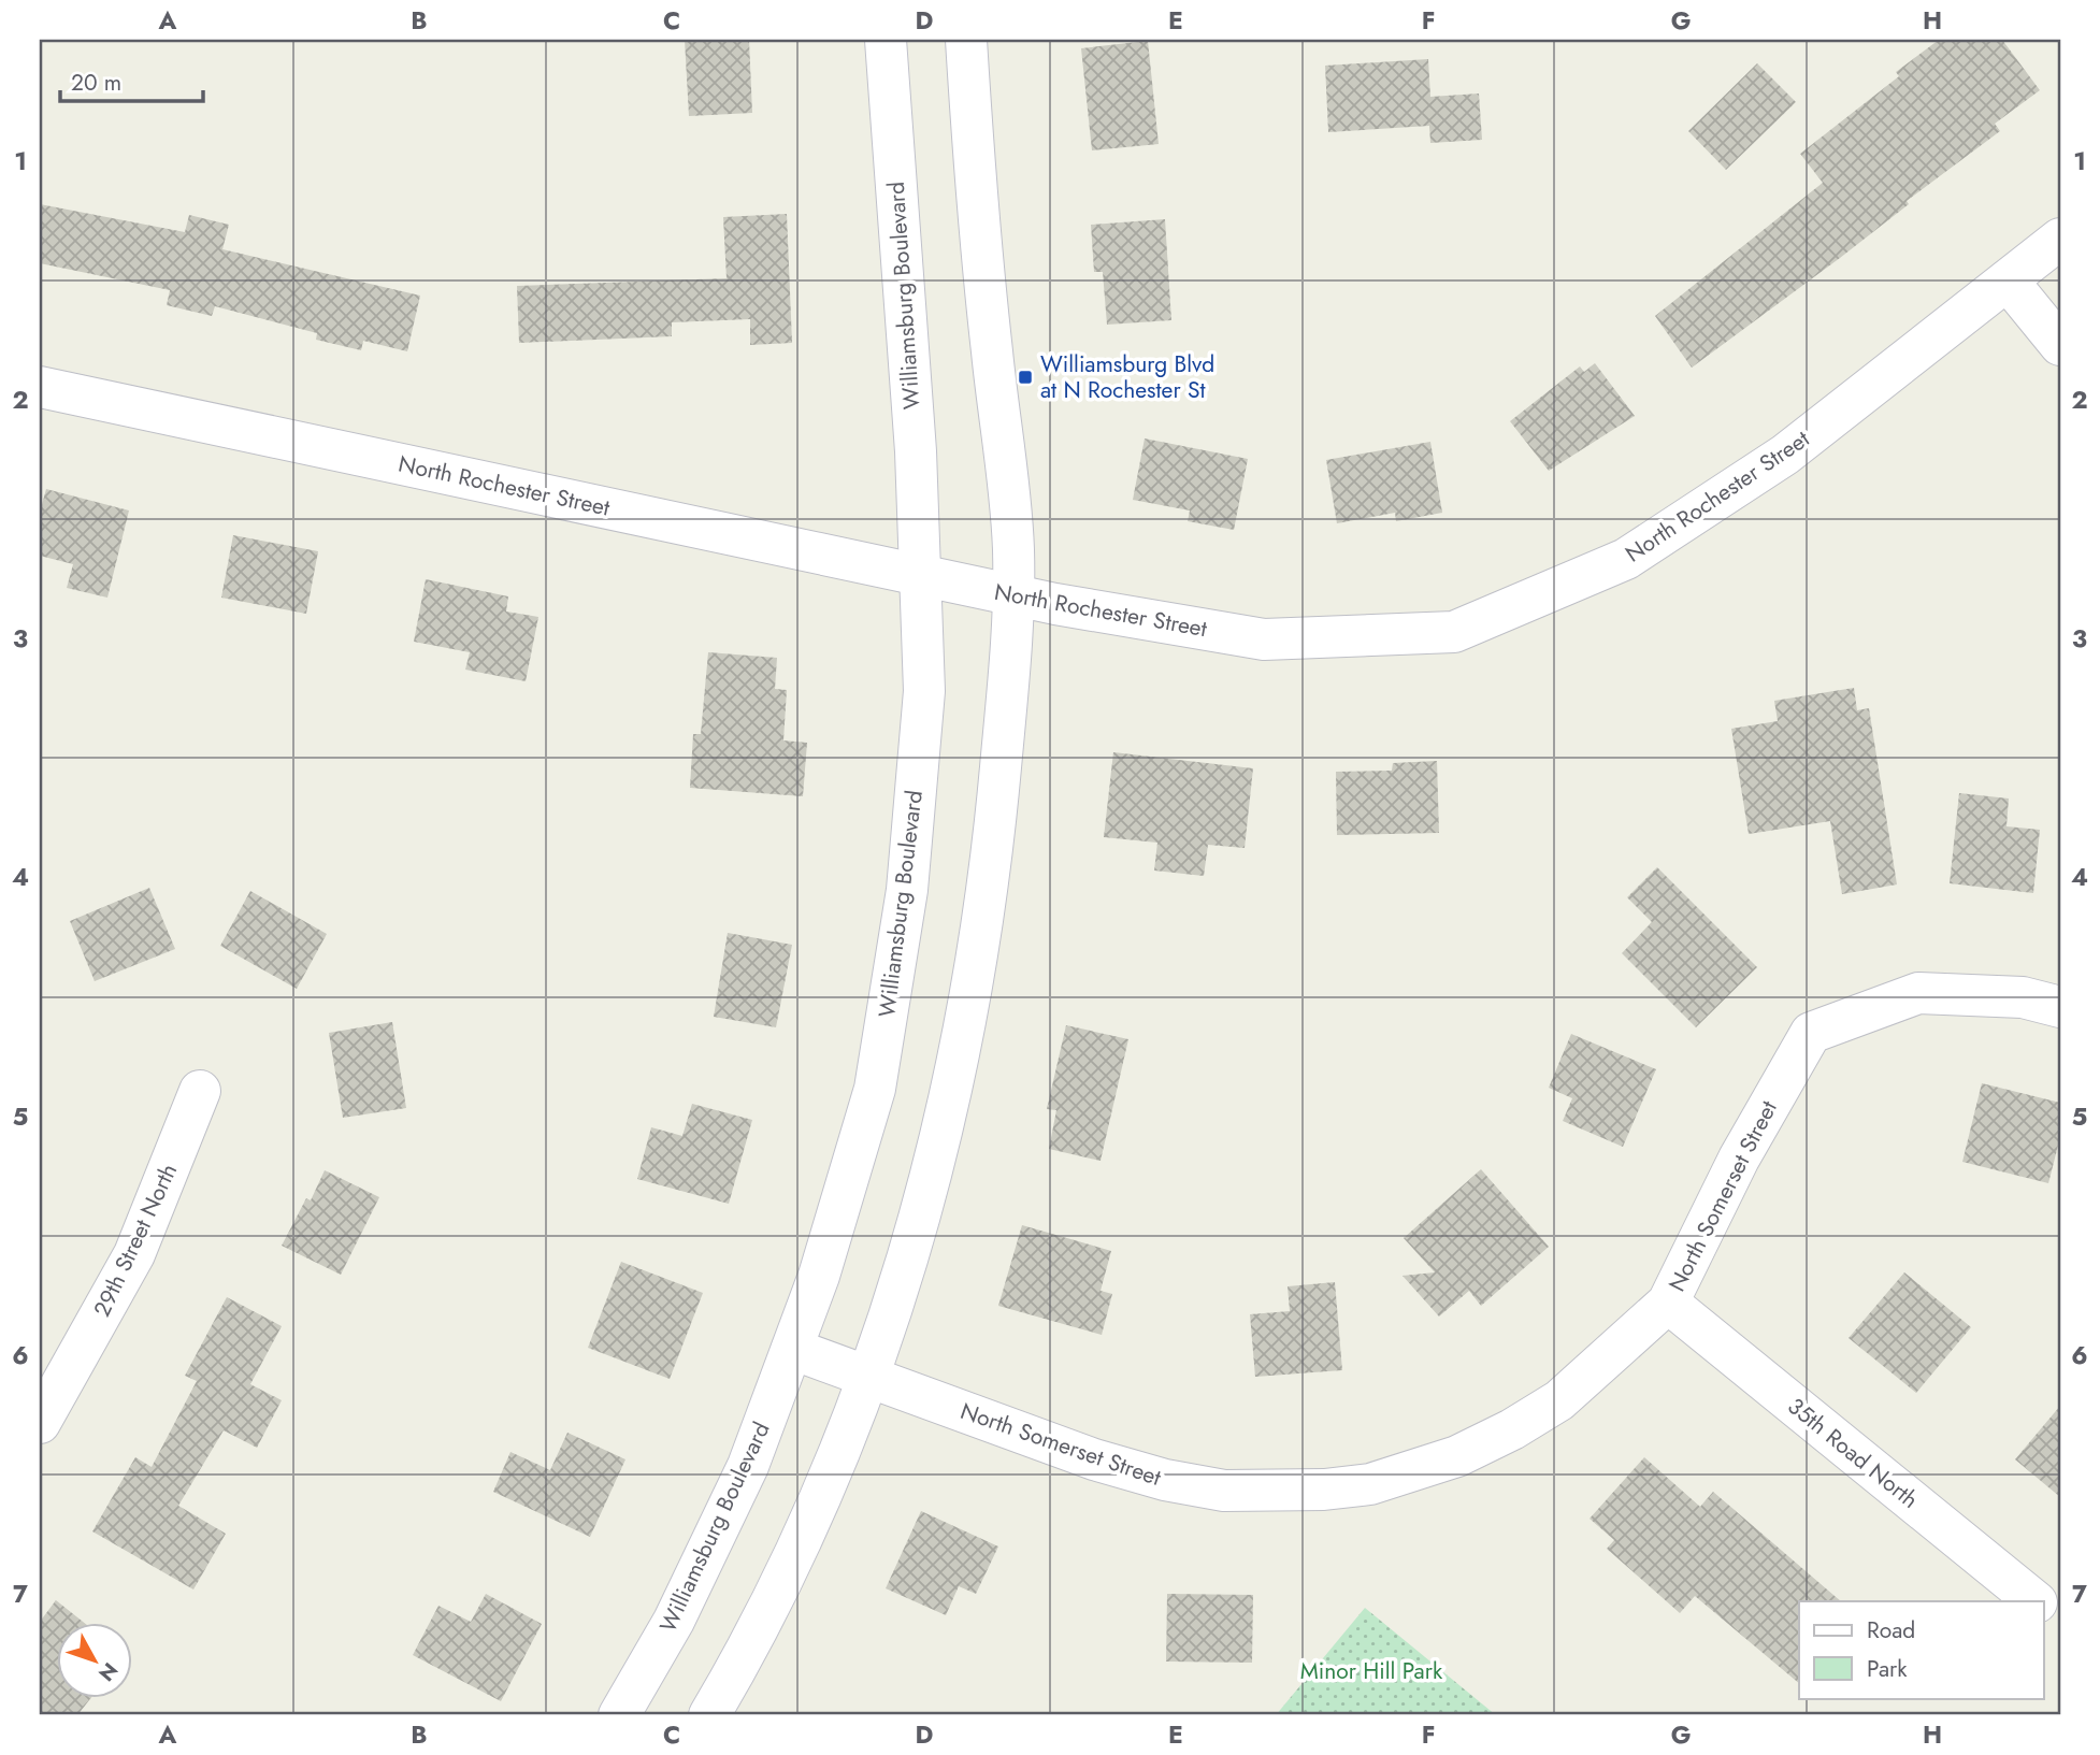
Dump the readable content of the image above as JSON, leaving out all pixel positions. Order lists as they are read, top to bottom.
{
  "streets": {
    "street": [
      "Williamsburg Boulevard",
      "North Rochester Street",
      "North Somerset Street",
      "29th Street North",
      "35th Road North"
    ]
  },
  "crossings": [
    ["Williamsburg Boulevard", "North Rochester Street"],
    ["Williamsburg Boulevard", "North Somerset Street"],
    ["North Somerset Street", "35th Road North"]
  ],
  "parks": ["Minor Hill Park"],
  "places": {
    "transit": ["Williamsburg Blvd at N Rochester St"]
  },
  "legend": ["Road", "Park"],
  "scale_bar": "20 m",
  "north": "bottom right",
  "grid": {
    "columns": [
      "A",
      "B",
      "C",
      "D",
      "E",
      "F",
      "G",
      "H"
    ],
    "rows": [
      "1",
      "2",
      "3",
      "4",
      "5",
      "6",
      "7"
    ]
  }
}
